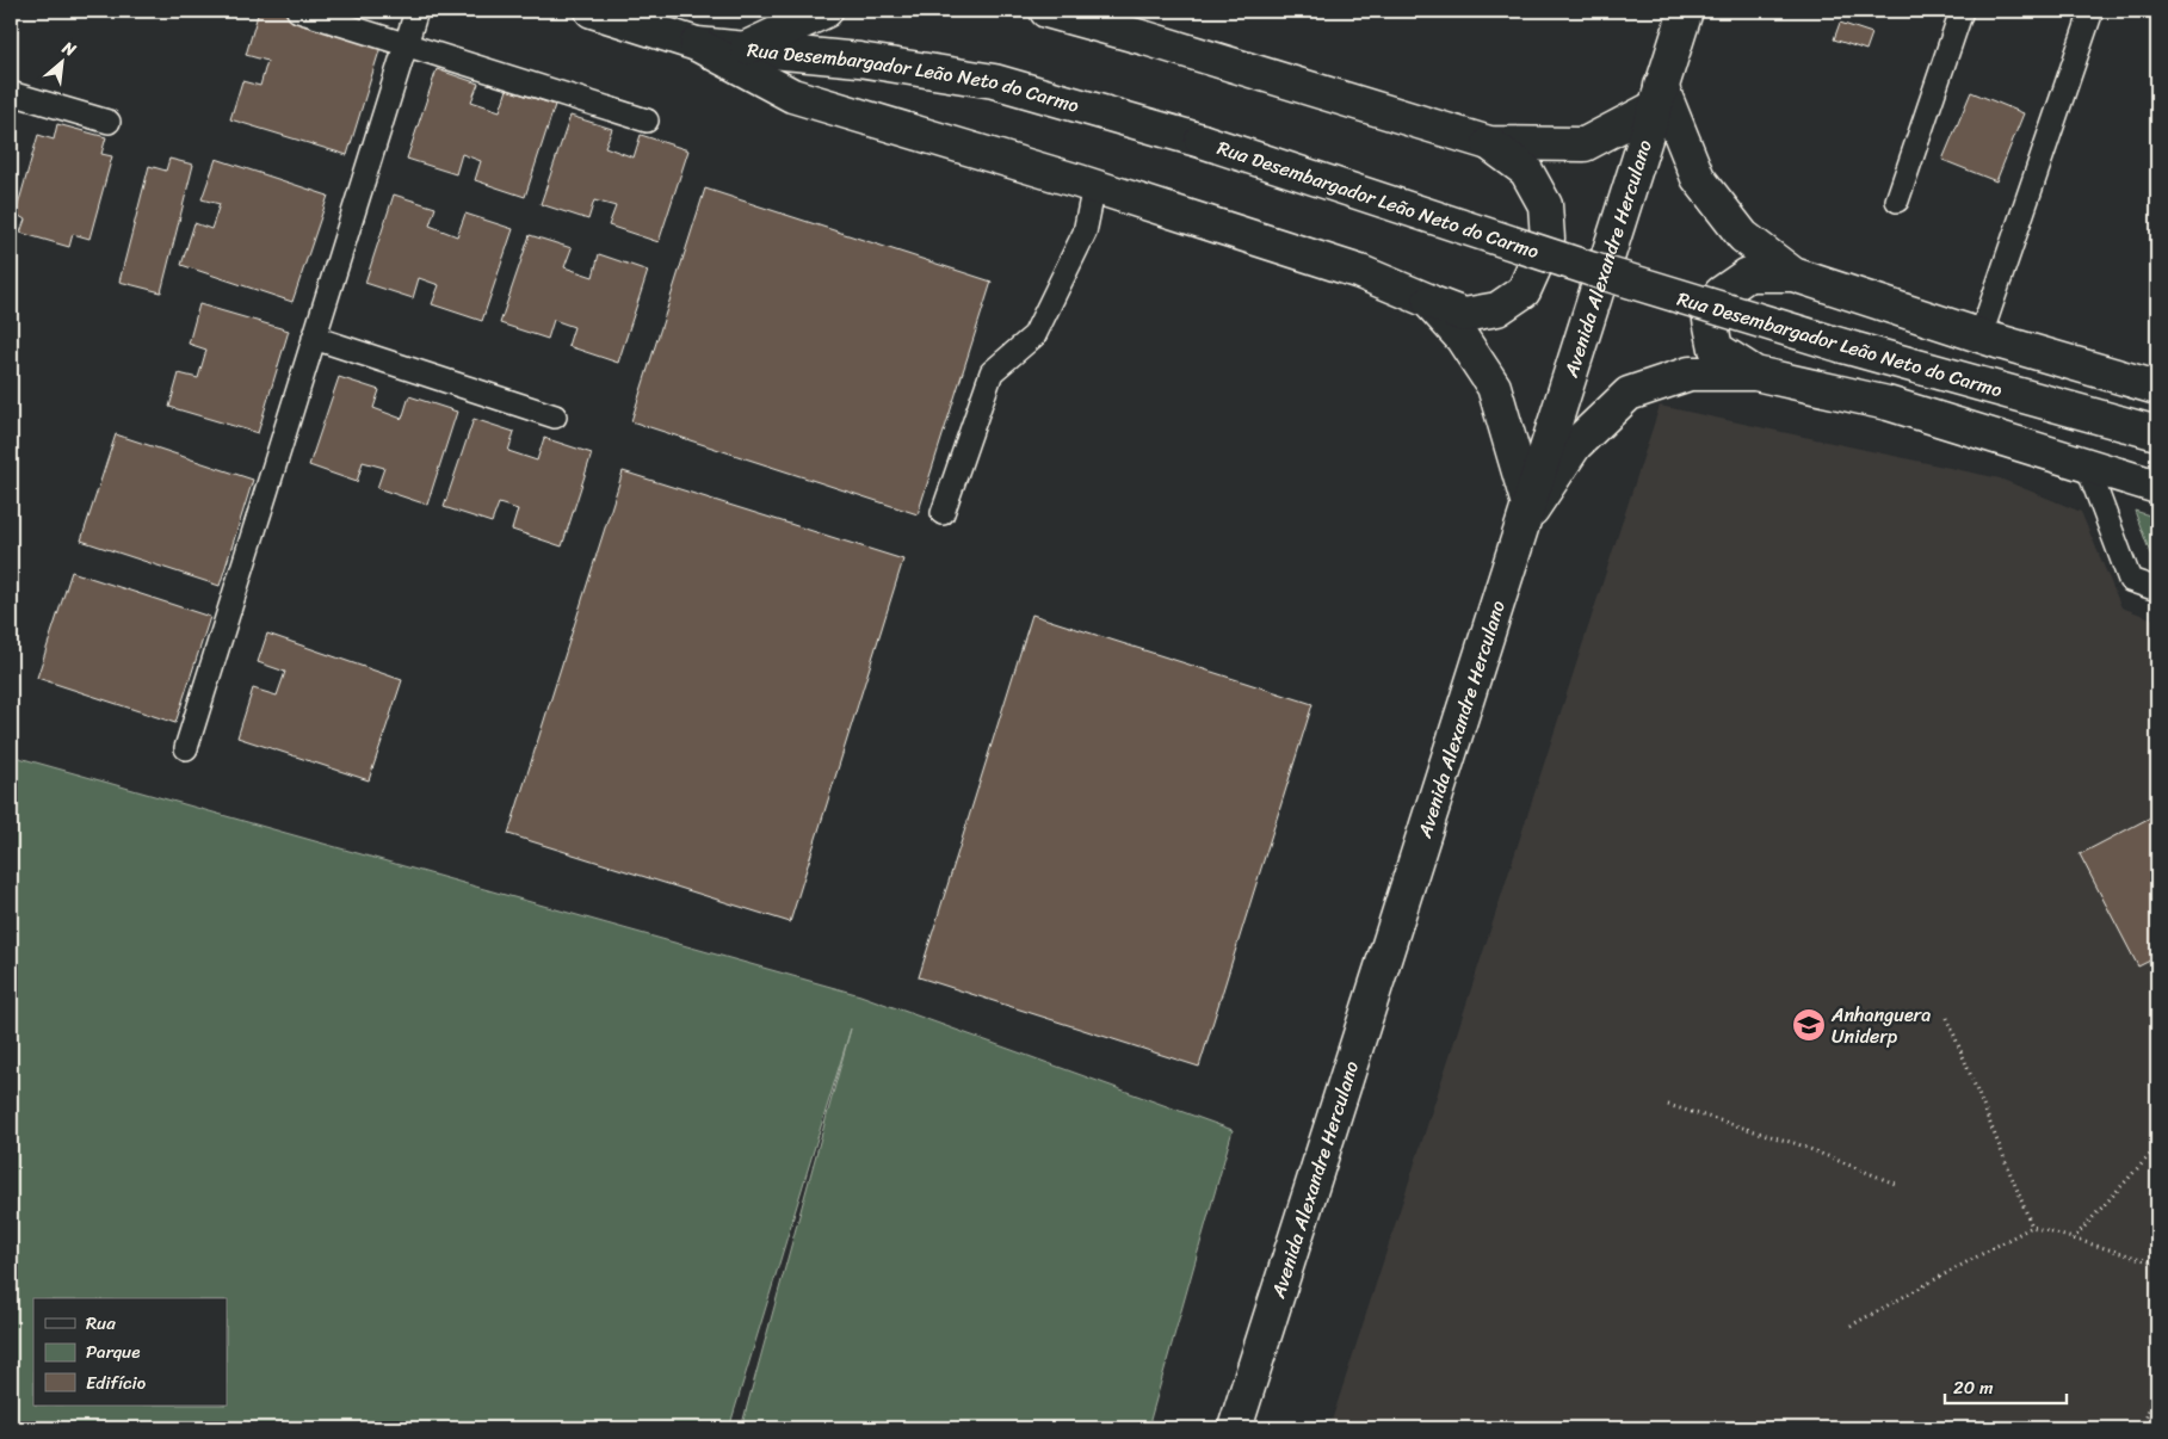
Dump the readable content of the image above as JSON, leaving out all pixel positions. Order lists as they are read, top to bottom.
{
  "streets": {
    "main road": ["Rua Desembargador Leão Neto do Carmo", "Avenida Alexandre Herculano"]
  },
  "places": {
    "school or university": ["Anhanguera Uniderp"]
  },
  "legend": ["Rua", "Parque", "Edifício"],
  "scale_bar": "20 m",
  "north": "top right"
}
